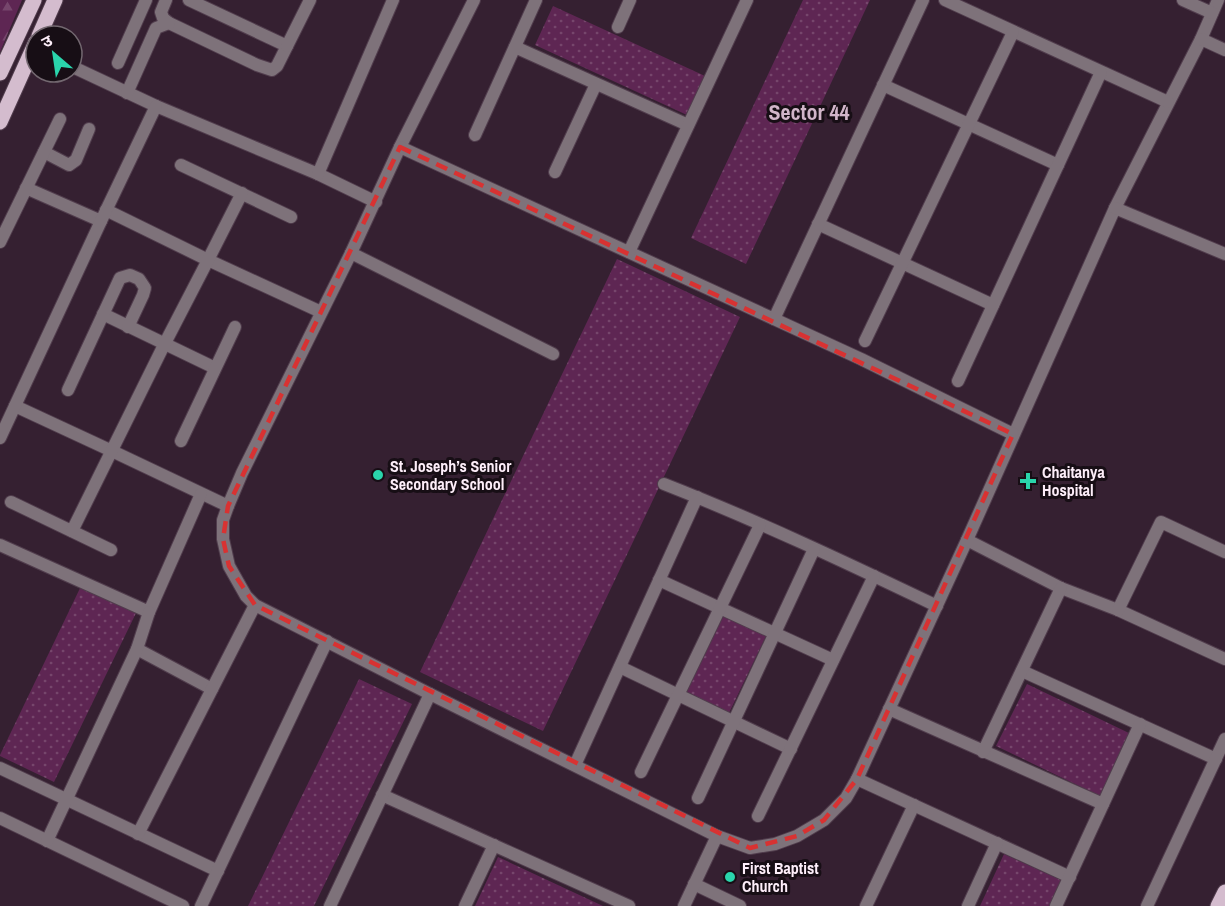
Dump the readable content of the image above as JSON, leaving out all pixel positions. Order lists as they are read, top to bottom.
{
  "districts": ["Sector 44"],
  "places": {
    "other": ["St. Joseph’s Senior Secondary School", "First Baptist Church"],
    "health": ["Chaitanya Hospital"]
  },
  "north": "top left"
}
